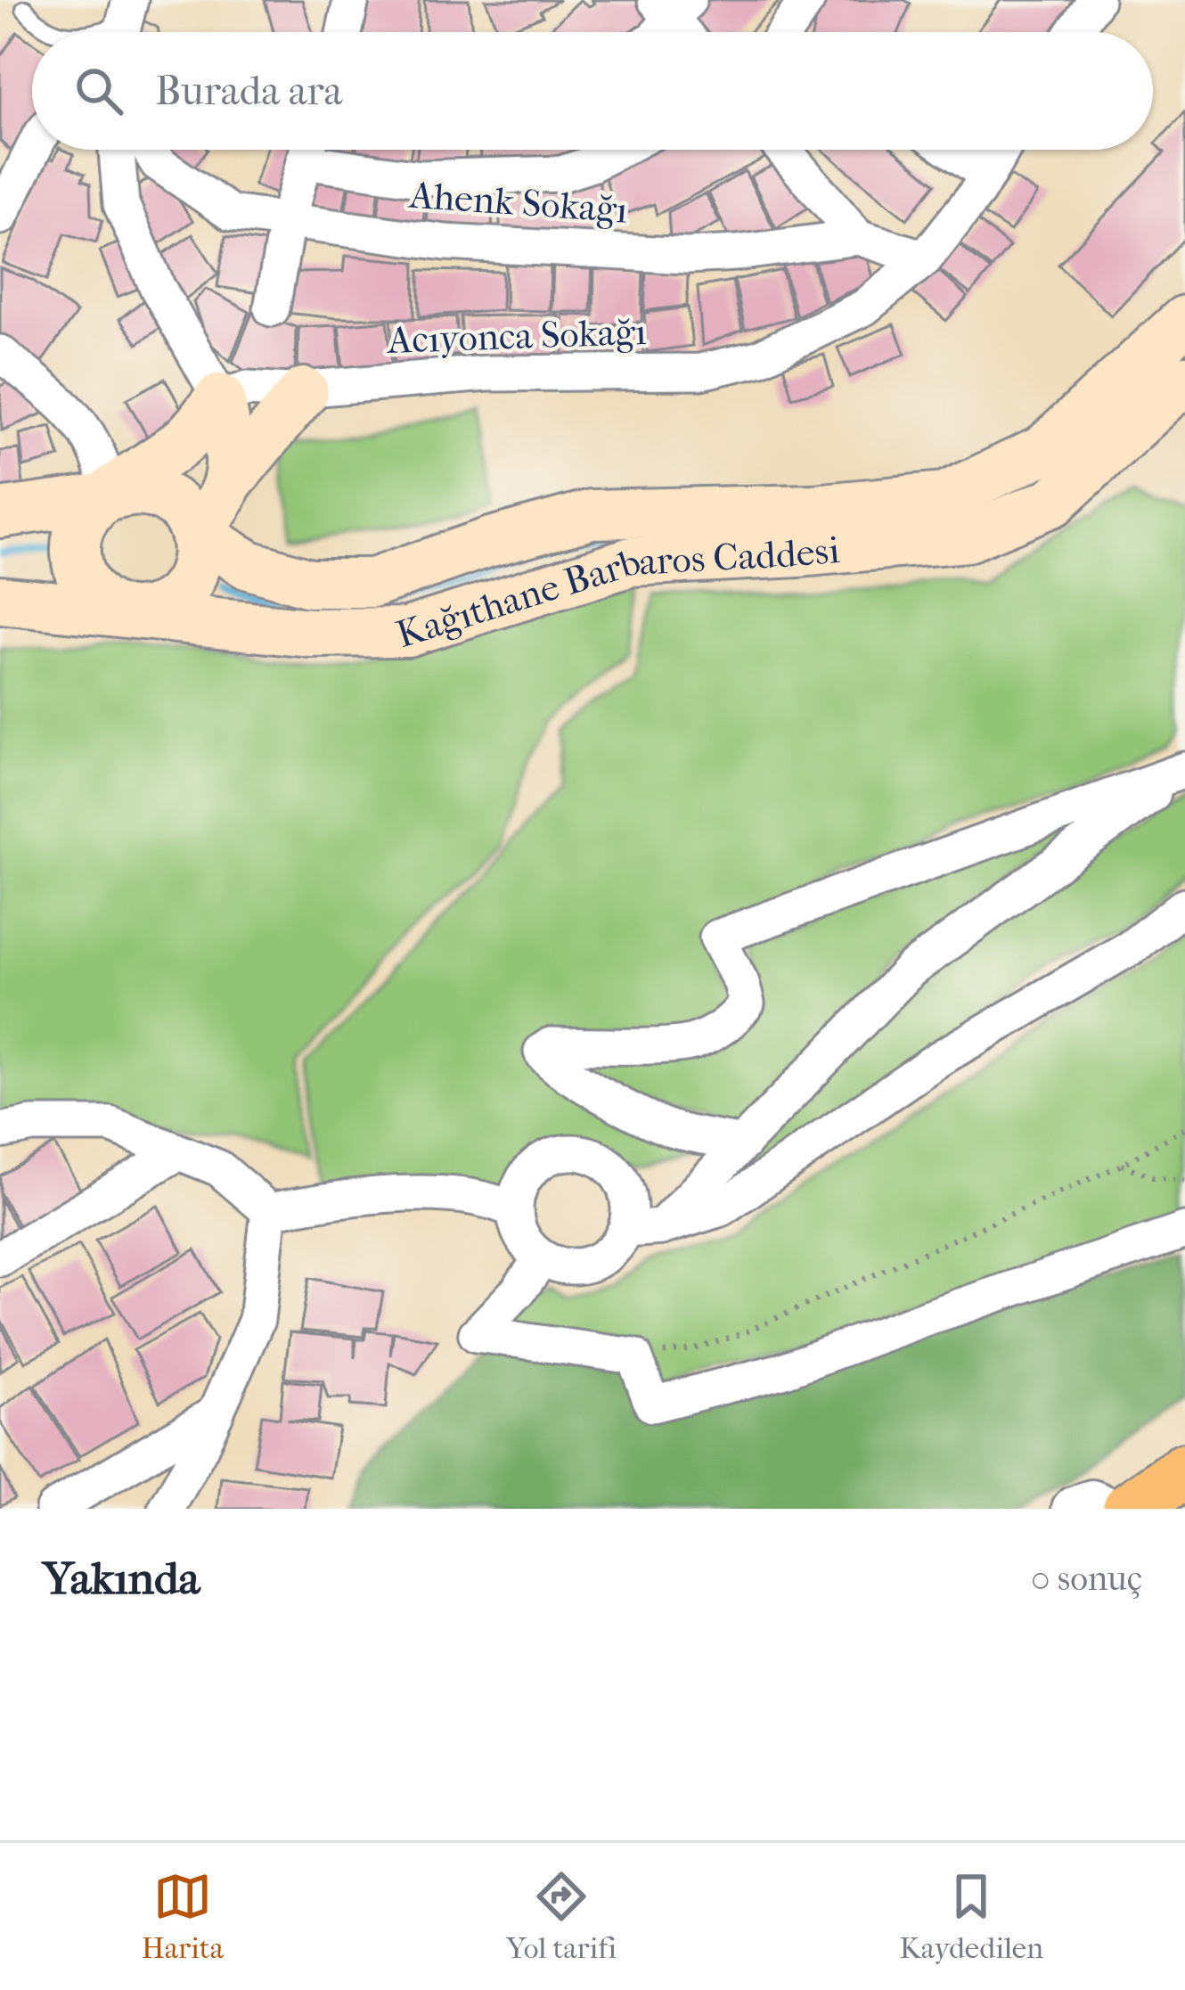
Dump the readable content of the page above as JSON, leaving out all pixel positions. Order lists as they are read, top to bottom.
{
  "streets": {
    "main road": ["Kağıthane Barbaros Caddesi"],
    "street": ["Ahenk Sokağı", "Acıyonca Sokağı"]
  },
  "crossings": [
    ["Ahenk Sokağı", "Acıyonca Sokağı"]
  ],
  "page": {
    "search": "Burada ara",
    "heading": ["Yakında", "0 sonuç"],
    "nav": ["Harita", "Yol tarifi", "Kaydedilen"]
  }
}
